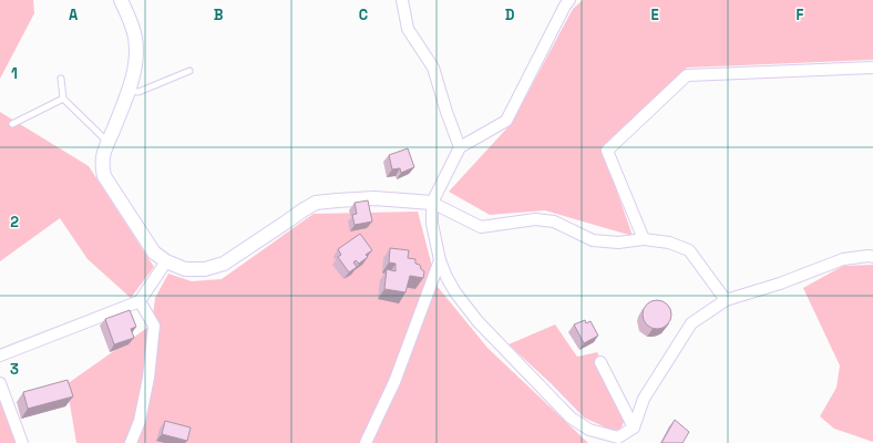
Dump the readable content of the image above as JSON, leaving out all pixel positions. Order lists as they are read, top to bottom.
{
  "grid": {
    "columns": [
      "A",
      "B",
      "C",
      "D",
      "E",
      "F"
    ],
    "rows": ["1", "2", "3"]
  }
}
